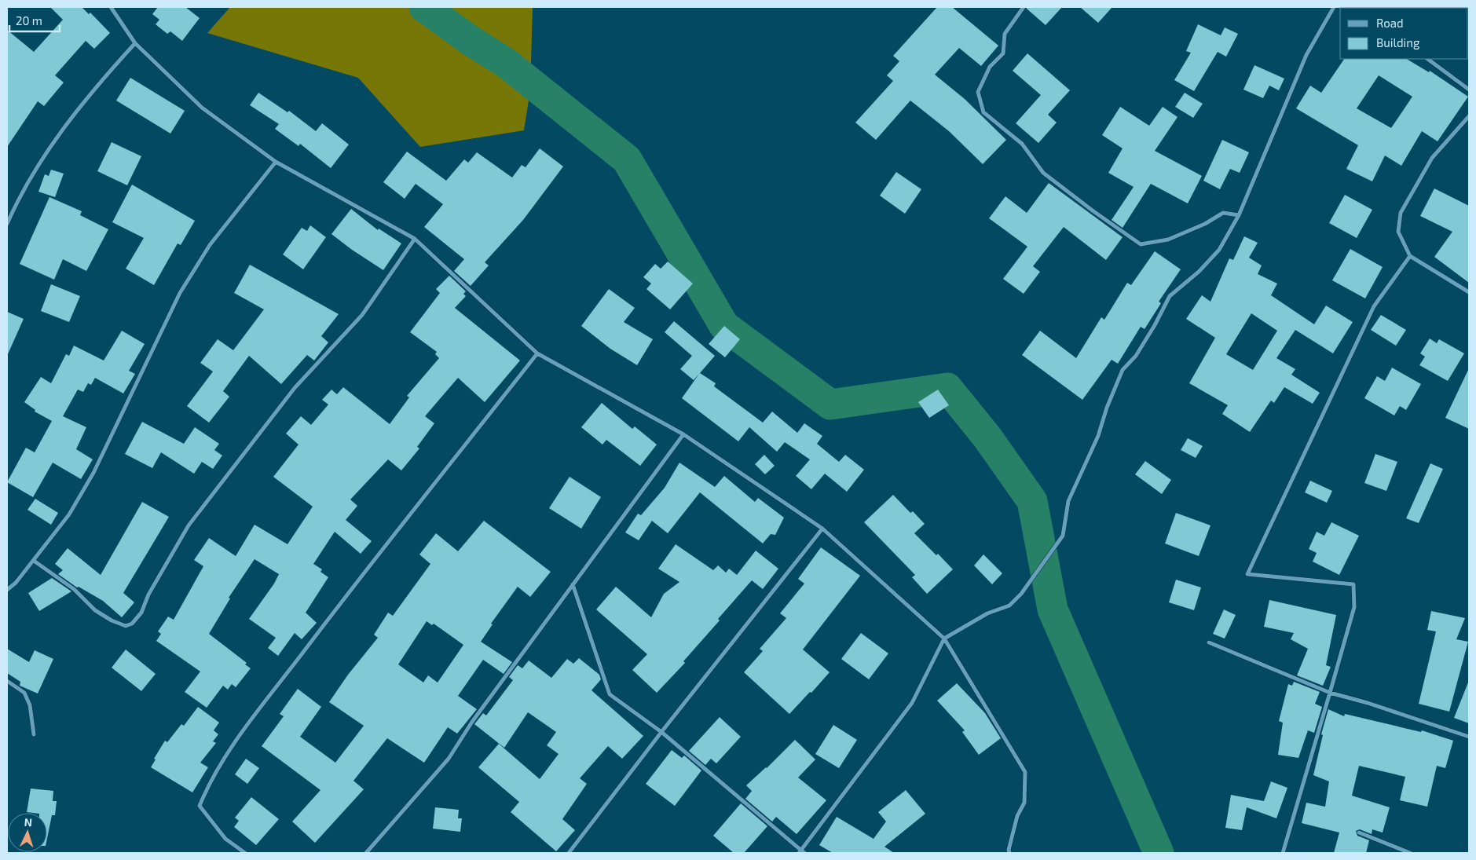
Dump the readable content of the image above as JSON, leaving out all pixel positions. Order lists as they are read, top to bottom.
{
  "legend": ["Road", "Building"],
  "scale_bar": "20 m",
  "north": "top"
}
